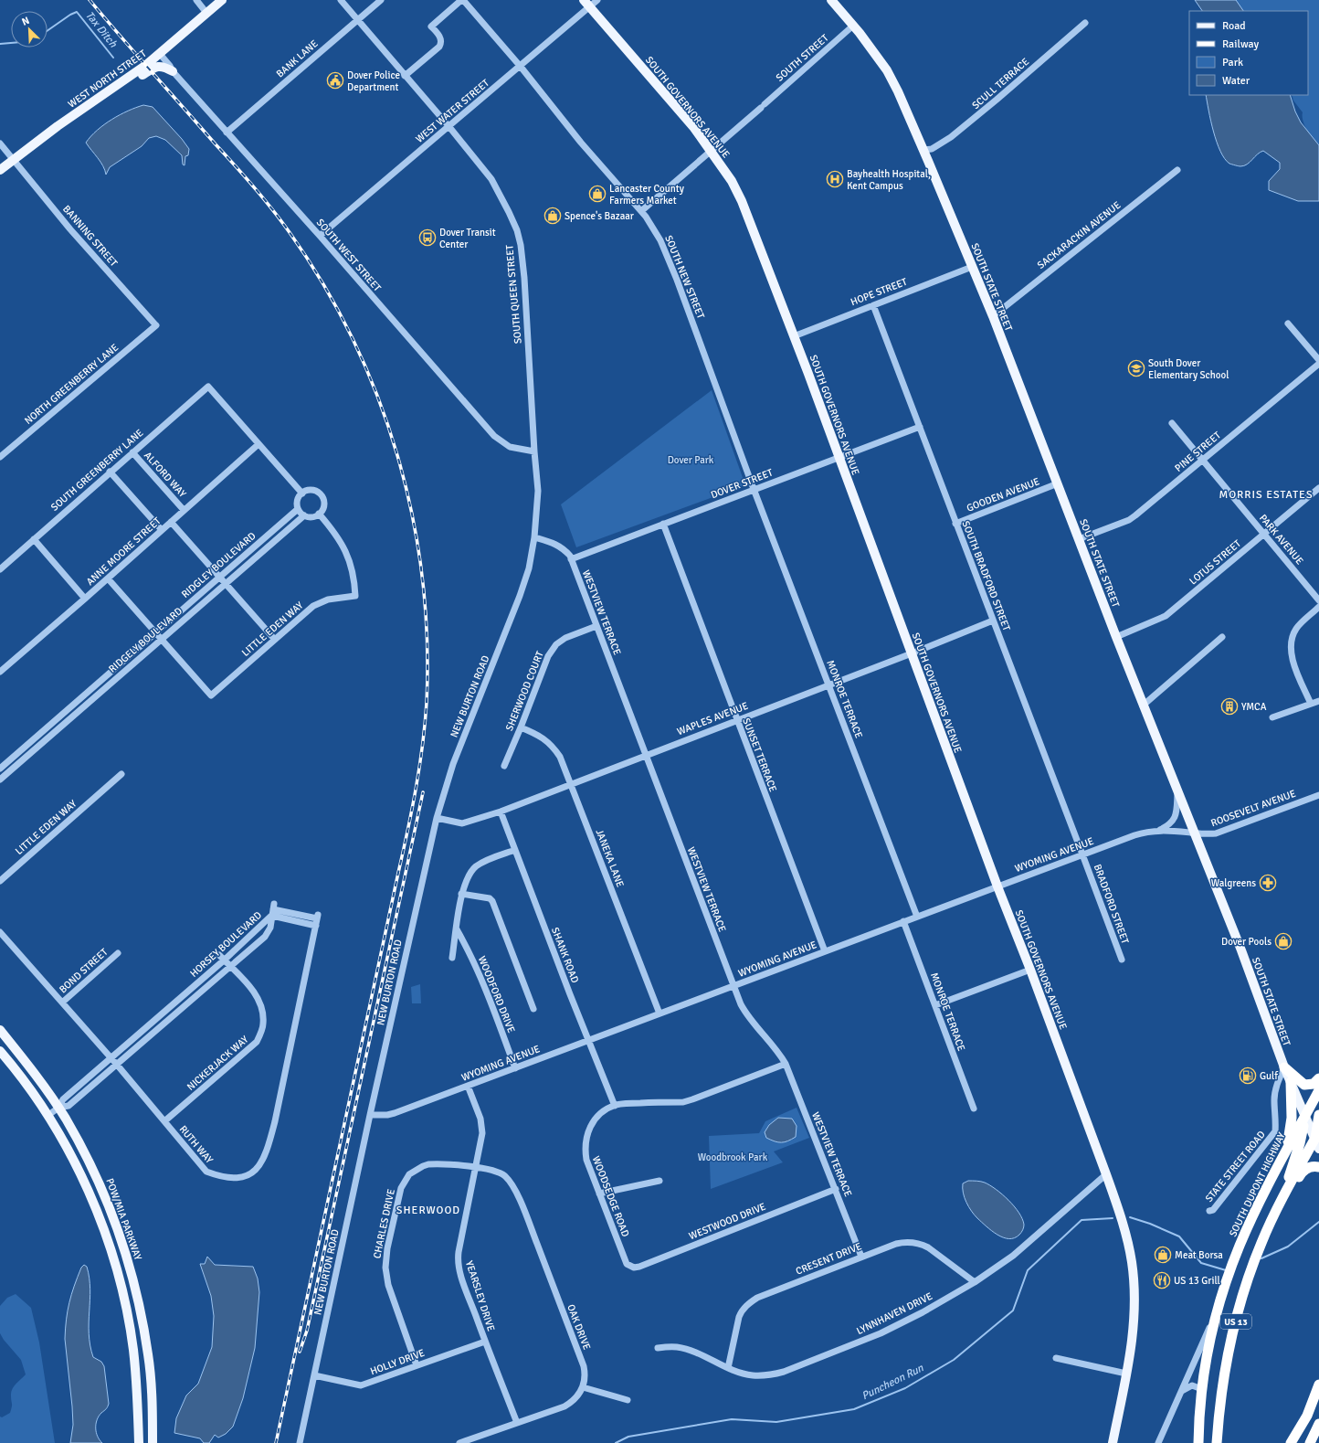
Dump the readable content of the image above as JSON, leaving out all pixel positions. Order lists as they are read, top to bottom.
{
  "streets": {
    "highway": ["SOUTH DUPONT HIGHWAY", "US 13"],
    "main road": [
      "WEST NORTH STREET",
      "SOUTH GOVERNORS AVENUE",
      "SOUTH STATE STREET",
      "POW/MIA PARKWAY"
    ],
    "street": [
      "SOUTH STREET",
      "BANK LANE",
      "SCULL TERRACE",
      "WEST WATER STREET",
      "SACKARACKIN AVENUE",
      "BANNING STREET",
      "SOUTH WEST STREET",
      "SOUTH NEW STREET",
      "HOPE STREET",
      "SOUTH QUEEN STREET",
      "NORTH GREENBERRY LANE",
      "PINE STREET",
      "SOUTH GREENBERRY LANE",
      "ALFORD WAY",
      "DOVER STREET",
      "GOODEN AVENUE",
      "PARK AVENUE",
      "ANNE MOORE STREET",
      "LOTUS STREET",
      "RIDGLEY BOULEVARD",
      "SOUTH BRADFORD STREET",
      "WESTVIEW TERRACE",
      "LITTLE EDEN WAY",
      "RIDGELY BOULEVARD",
      "SHERWOOD COURT",
      "NEW BURTON ROAD",
      "MONROE TERRACE",
      "WAPLES AVENUE",
      "SUNSET TERRACE",
      "ROOSEVELT AVENUE",
      "WYOMING AVENUE",
      "JANEKA LANE",
      "BRADFORD STREET",
      "HORSEY BOULEVARD",
      "SHANK ROAD",
      "BOND STREET",
      "WOODFORD DRIVE",
      "NICKERJACK WAY",
      "RUTH WAY",
      "STATE STREET ROAD",
      "WOODSEDGE ROAD",
      "WESTWOOD DRIVE",
      "CHARLES DRIVE",
      "CRESENT DRIVE",
      "YEARSLEY DRIVE",
      "LYNNHAVEN DRIVE",
      "OAK DRIVE",
      "HOLLY DRIVE"
    ]
  },
  "crossings": [
    ["SOUTH STREET", "SOUTH GOVERNORS AVENUE"],
    ["SOUTH STREET", "SOUTH NEW STREET"],
    ["SOUTH STREET", "SOUTH STATE STREET"],
    ["BANK LANE", "SOUTH WEST STREET"],
    ["BANK LANE", "SOUTH QUEEN STREET"],
    ["WEST NORTH STREET", "BANNING STREET"],
    ["WEST NORTH STREET", "SOUTH WEST STREET"],
    ["SCULL TERRACE", "SOUTH STATE STREET"],
    ["SOUTH GOVERNORS AVENUE", "WEST WATER STREET"],
    ["SOUTH GOVERNORS AVENUE", "HOPE STREET"],
    ["SOUTH GOVERNORS AVENUE", "DOVER STREET"],
    ["SOUTH GOVERNORS AVENUE", "WAPLES AVENUE"],
    ["SOUTH GOVERNORS AVENUE", "WYOMING AVENUE"],
    ["SOUTH GOVERNORS AVENUE", "LYNNHAVEN DRIVE"],
    ["WEST WATER STREET", "SOUTH WEST STREET"],
    ["WEST WATER STREET", "SOUTH NEW STREET"],
    ["WEST WATER STREET", "SOUTH QUEEN STREET"],
    ["SACKARACKIN AVENUE", "SOUTH STATE STREET"],
    ["BANNING STREET", "NORTH GREENBERRY LANE"],
    ["SOUTH WEST STREET", "SOUTH QUEEN STREET"],
    ["SOUTH NEW STREET", "DOVER STREET"],
    ["SOUTH NEW STREET", "MONROE TERRACE"],
    ["SOUTH STATE STREET", "HOPE STREET"],
    ["SOUTH STATE STREET", "PINE STREET"],
    ["SOUTH STATE STREET", "GOODEN AVENUE"],
    ["SOUTH STATE STREET", "LOTUS STREET"],
    ["SOUTH STATE STREET", "ROOSEVELT AVENUE"],
    ["SOUTH STATE STREET", "WYOMING AVENUE"],
    ["SOUTH STATE STREET", "STATE STREET ROAD"],
    ["SOUTH STATE STREET", "SOUTH DUPONT HIGHWAY"],
    ["SOUTH STATE STREET", "US 13"],
    ["HOPE STREET", "SOUTH BRADFORD STREET"],
    ["SOUTH QUEEN STREET", "WESTVIEW TERRACE"],
    ["SOUTH QUEEN STREET", "NEW BURTON ROAD"],
    ["PINE STREET", "PARK AVENUE"],
    ["SOUTH GREENBERRY LANE", "ALFORD WAY"],
    ["SOUTH GREENBERRY LANE", "ANNE MOORE STREET"],
    ["ALFORD WAY", "ANNE MOORE STREET"],
    ["DOVER STREET", "SOUTH BRADFORD STREET"],
    ["DOVER STREET", "WESTVIEW TERRACE"],
    ["DOVER STREET", "MONROE TERRACE"],
    ["DOVER STREET", "SUNSET TERRACE"],
    ["GOODEN AVENUE", "SOUTH BRADFORD STREET"],
    ["PARK AVENUE", "LOTUS STREET"],
    ["RIDGLEY BOULEVARD", "LITTLE EDEN WAY"],
    ["RIDGLEY BOULEVARD", "RIDGELY BOULEVARD"],
    ["SOUTH BRADFORD STREET", "WAPLES AVENUE"],
    ["SOUTH BRADFORD STREET", "WYOMING AVENUE"],
    ["SOUTH BRADFORD STREET", "BRADFORD STREET"],
    ["WESTVIEW TERRACE", "SHERWOOD COURT"],
    ["WESTVIEW TERRACE", "NEW BURTON ROAD"],
    ["WESTVIEW TERRACE", "WAPLES AVENUE"],
    ["WESTVIEW TERRACE", "WYOMING AVENUE"],
    ["WESTVIEW TERRACE", "WOODSEDGE ROAD"],
    ["WESTVIEW TERRACE", "WESTWOOD DRIVE"],
    ["WESTVIEW TERRACE", "CRESENT DRIVE"],
    ["LITTLE EDEN WAY", "RIDGELY BOULEVARD"],
    ["SHERWOOD COURT", "JANEKA LANE"],
    ["NEW BURTON ROAD", "WAPLES AVENUE"],
    ["NEW BURTON ROAD", "WYOMING AVENUE"],
    ["NEW BURTON ROAD", "HOLLY DRIVE"],
    ["MONROE TERRACE", "WAPLES AVENUE"],
    ["MONROE TERRACE", "WYOMING AVENUE"],
    ["WAPLES AVENUE", "SUNSET TERRACE"],
    ["WAPLES AVENUE", "JANEKA LANE"],
    ["WAPLES AVENUE", "SHANK ROAD"],
    ["SUNSET TERRACE", "WYOMING AVENUE"],
    ["ROOSEVELT AVENUE", "WYOMING AVENUE"],
    ["WYOMING AVENUE", "JANEKA LANE"],
    ["WYOMING AVENUE", "BRADFORD STREET"],
    ["WYOMING AVENUE", "SHANK ROAD"],
    ["WYOMING AVENUE", "WOODFORD DRIVE"],
    ["WYOMING AVENUE", "YEARSLEY DRIVE"],
    ["HORSEY BOULEVARD", "NICKERJACK WAY"],
    ["HORSEY BOULEVARD", "RUTH WAY"],
    ["HORSEY BOULEVARD", "POW/MIA PARKWAY"],
    ["SHANK ROAD", "WOODSEDGE ROAD"],
    ["BOND STREET", "RUTH WAY"],
    ["NICKERJACK WAY", "RUTH WAY"],
    ["WOODSEDGE ROAD", "WESTWOOD DRIVE"],
    ["CHARLES DRIVE", "YEARSLEY DRIVE"],
    ["CHARLES DRIVE", "OAK DRIVE"],
    ["CHARLES DRIVE", "HOLLY DRIVE"],
    ["CRESENT DRIVE", "LYNNHAVEN DRIVE"],
    ["YEARSLEY DRIVE", "OAK DRIVE"],
    ["YEARSLEY DRIVE", "HOLLY DRIVE"]
  ],
  "districts": ["MORRIS ESTATES", "SHERWOOD"],
  "water": ["Tax Ditch", "Puncheon Run"],
  "parks": ["Dover Park", "Woodbrook Park"],
  "places": {
    "public building": ["Dover Police Department"],
    "hospital": ["Bayhealth Hospital, Kent Campus"],
    "shop": [
      "Lancaster County Farmers Market",
      "Spence's Bazaar",
      "Dover Pools",
      "Meat Borsa"
    ],
    "bus stop": ["Dover Transit Center"],
    "school or university": ["South Dover Elementary School"],
    "building": ["YMCA"],
    "pharmacy": ["Walgreens"],
    "fuel station": ["Gulf"],
    "restaurant": ["US 13 Grill"]
  },
  "legend": [
    "Road",
    "Railway",
    "Park",
    "Water"
  ],
  "north": "top left"
}
